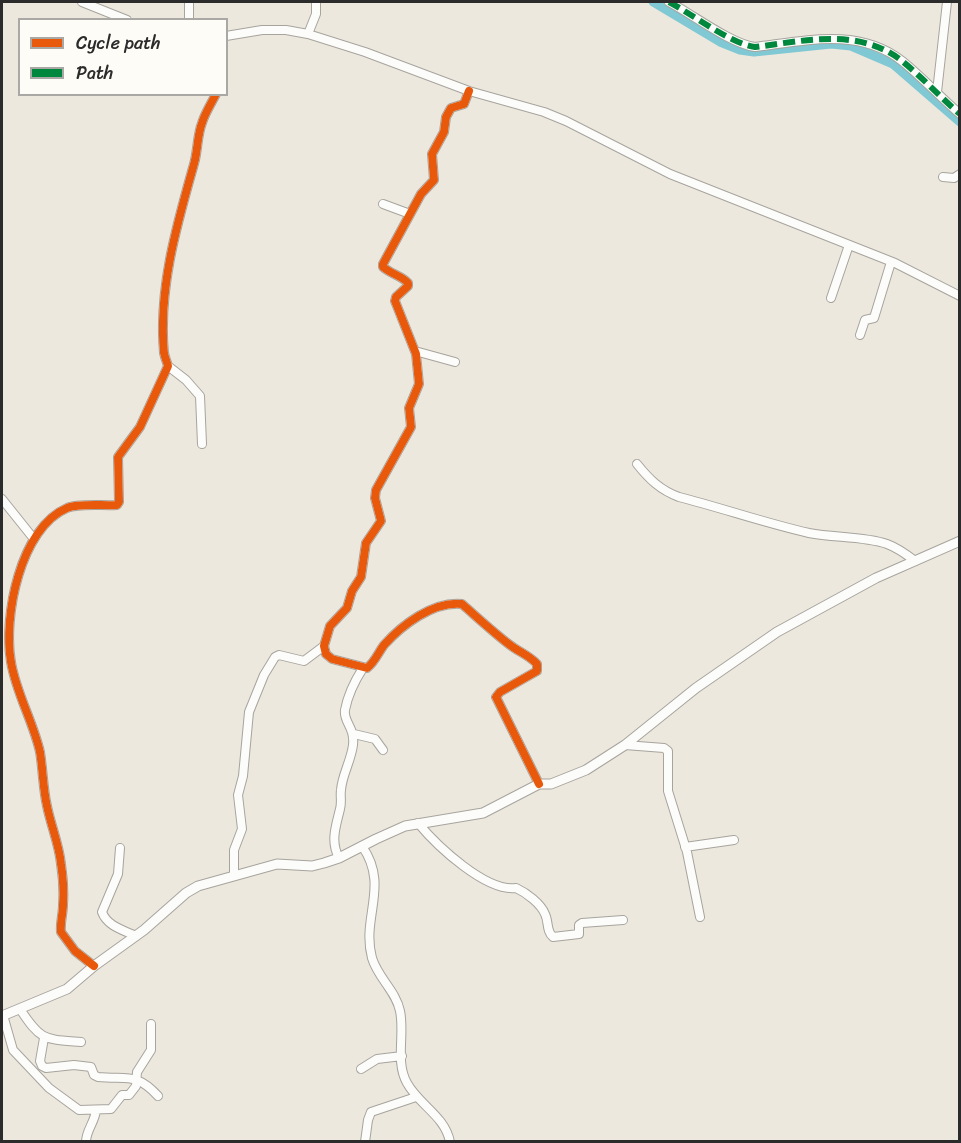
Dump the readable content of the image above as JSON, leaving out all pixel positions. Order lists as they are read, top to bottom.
{
  "legend": ["Cycle path", "Path"]
}
